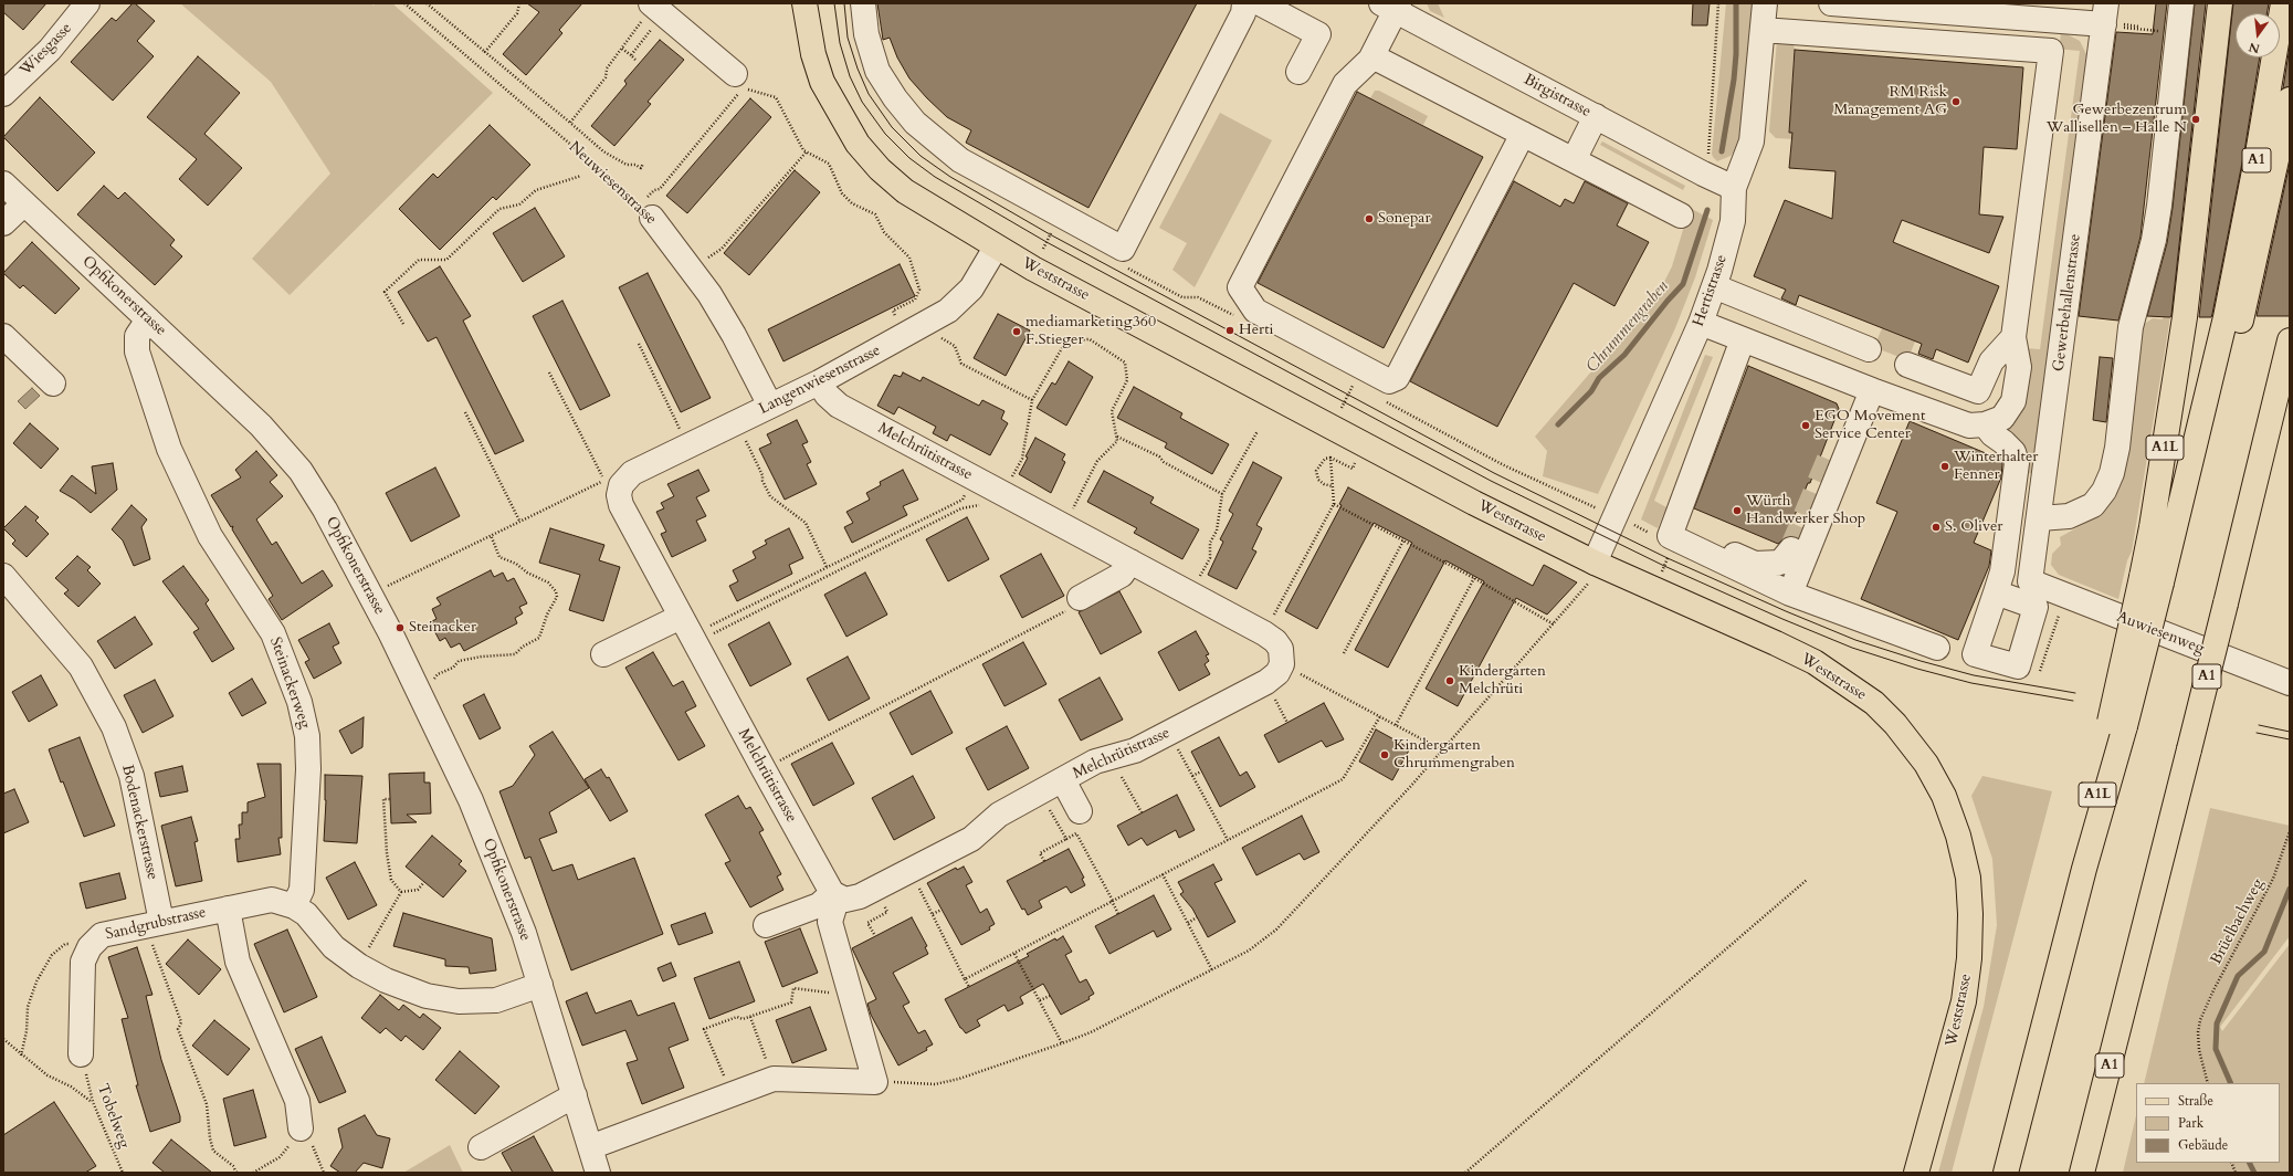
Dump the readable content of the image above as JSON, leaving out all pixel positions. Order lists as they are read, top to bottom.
{
  "streets": {
    "main road": ["A1", "Weststrasse", "A1L"],
    "street": [
      "Wiesgasse",
      "Birgistrasse",
      "Neuwiesenstrasse",
      "Hertistrasse",
      "Opfikonerstrasse",
      "Gewerbehallenstrasse",
      "Langenwiesenstrasse",
      "Melchrütistrasse",
      "Auwiesenweg",
      "Steinackerweg",
      "Bodenackerstrasse",
      "Sandgrubstrasse"
    ],
    "path": ["Brüelbachweg", "Tobelweg"]
  },
  "crossings": [
    ["Birgistrasse", "Hertistrasse"],
    ["A1", "A1L"],
    ["Neuwiesenstrasse", "Langenwiesenstrasse"],
    ["Weststrasse", "Hertistrasse"],
    ["Weststrasse", "Langenwiesenstrasse"],
    ["Opfikonerstrasse", "Steinackerweg"],
    ["Gewerbehallenstrasse", "Auwiesenweg"],
    ["Langenwiesenstrasse", "Melchrütistrasse"],
    ["Steinackerweg", "Sandgrubstrasse"],
    ["Bodenackerstrasse", "Sandgrubstrasse"],
    ["Sandgrubstrasse", "Tobelweg"]
  ],
  "water": ["Chrummengraben"],
  "places": [
    "RM Risk Management AG",
    "Gewerbezentrum Wallisellen – Halle N",
    "Sonepar",
    "Herti",
    "mediamarketing360 F.Stieger",
    "EGO Movement Service Center",
    "Winterhalter Fenner",
    "Würth Handwerker Shop",
    "S. Oliver",
    "Steinacker",
    "Kindergarten Melchrüti",
    "Kindergarten Chrummengraben"
  ],
  "legend": ["Straße", "Park", "Gebäude"],
  "north": "bottom"
}
